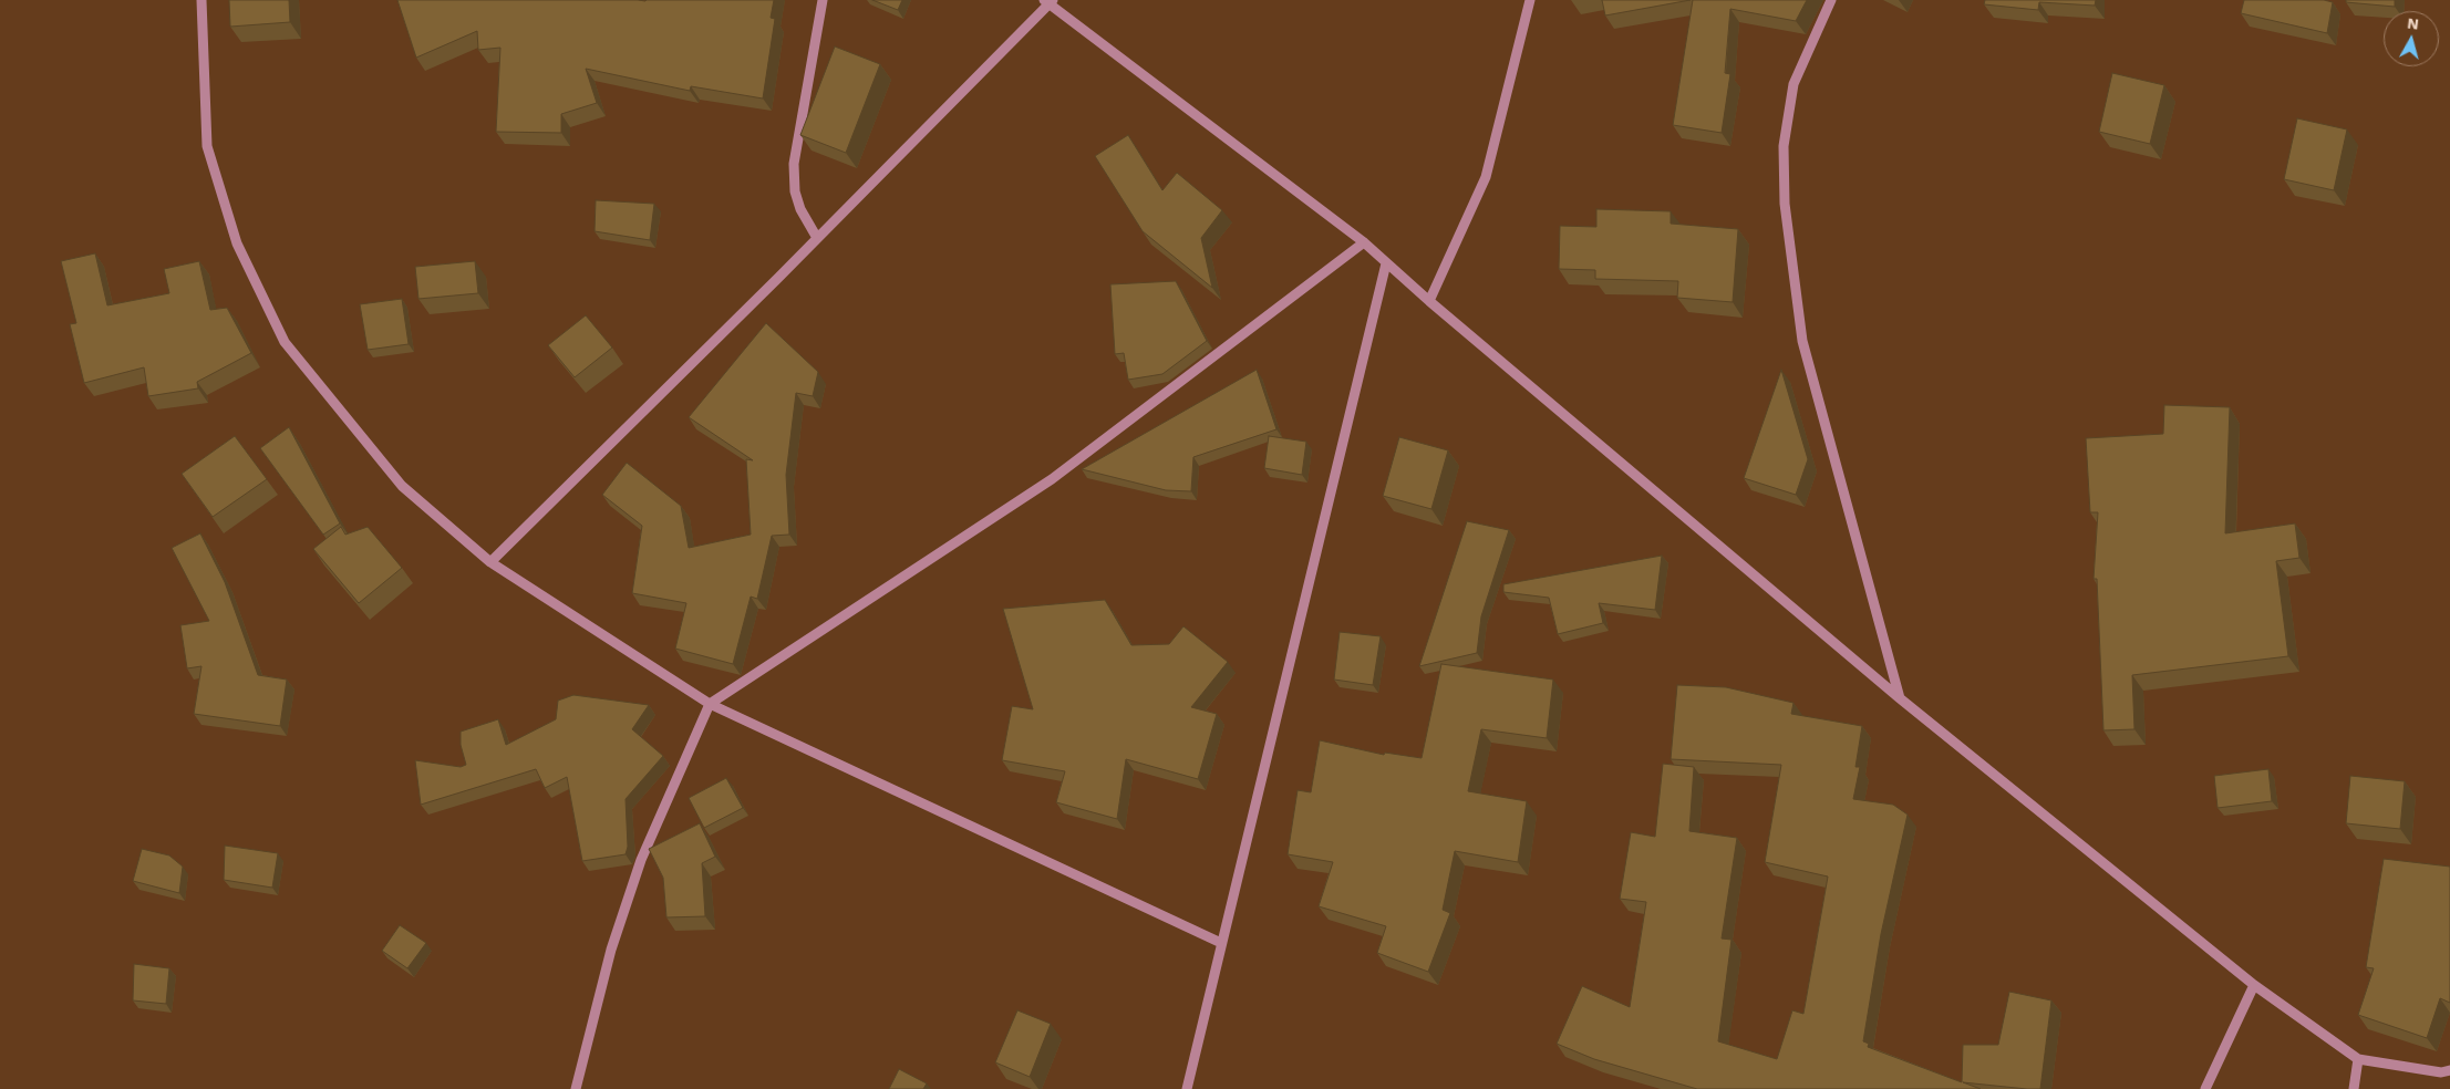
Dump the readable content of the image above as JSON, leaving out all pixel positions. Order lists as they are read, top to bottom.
{
  "north": "top"
}
